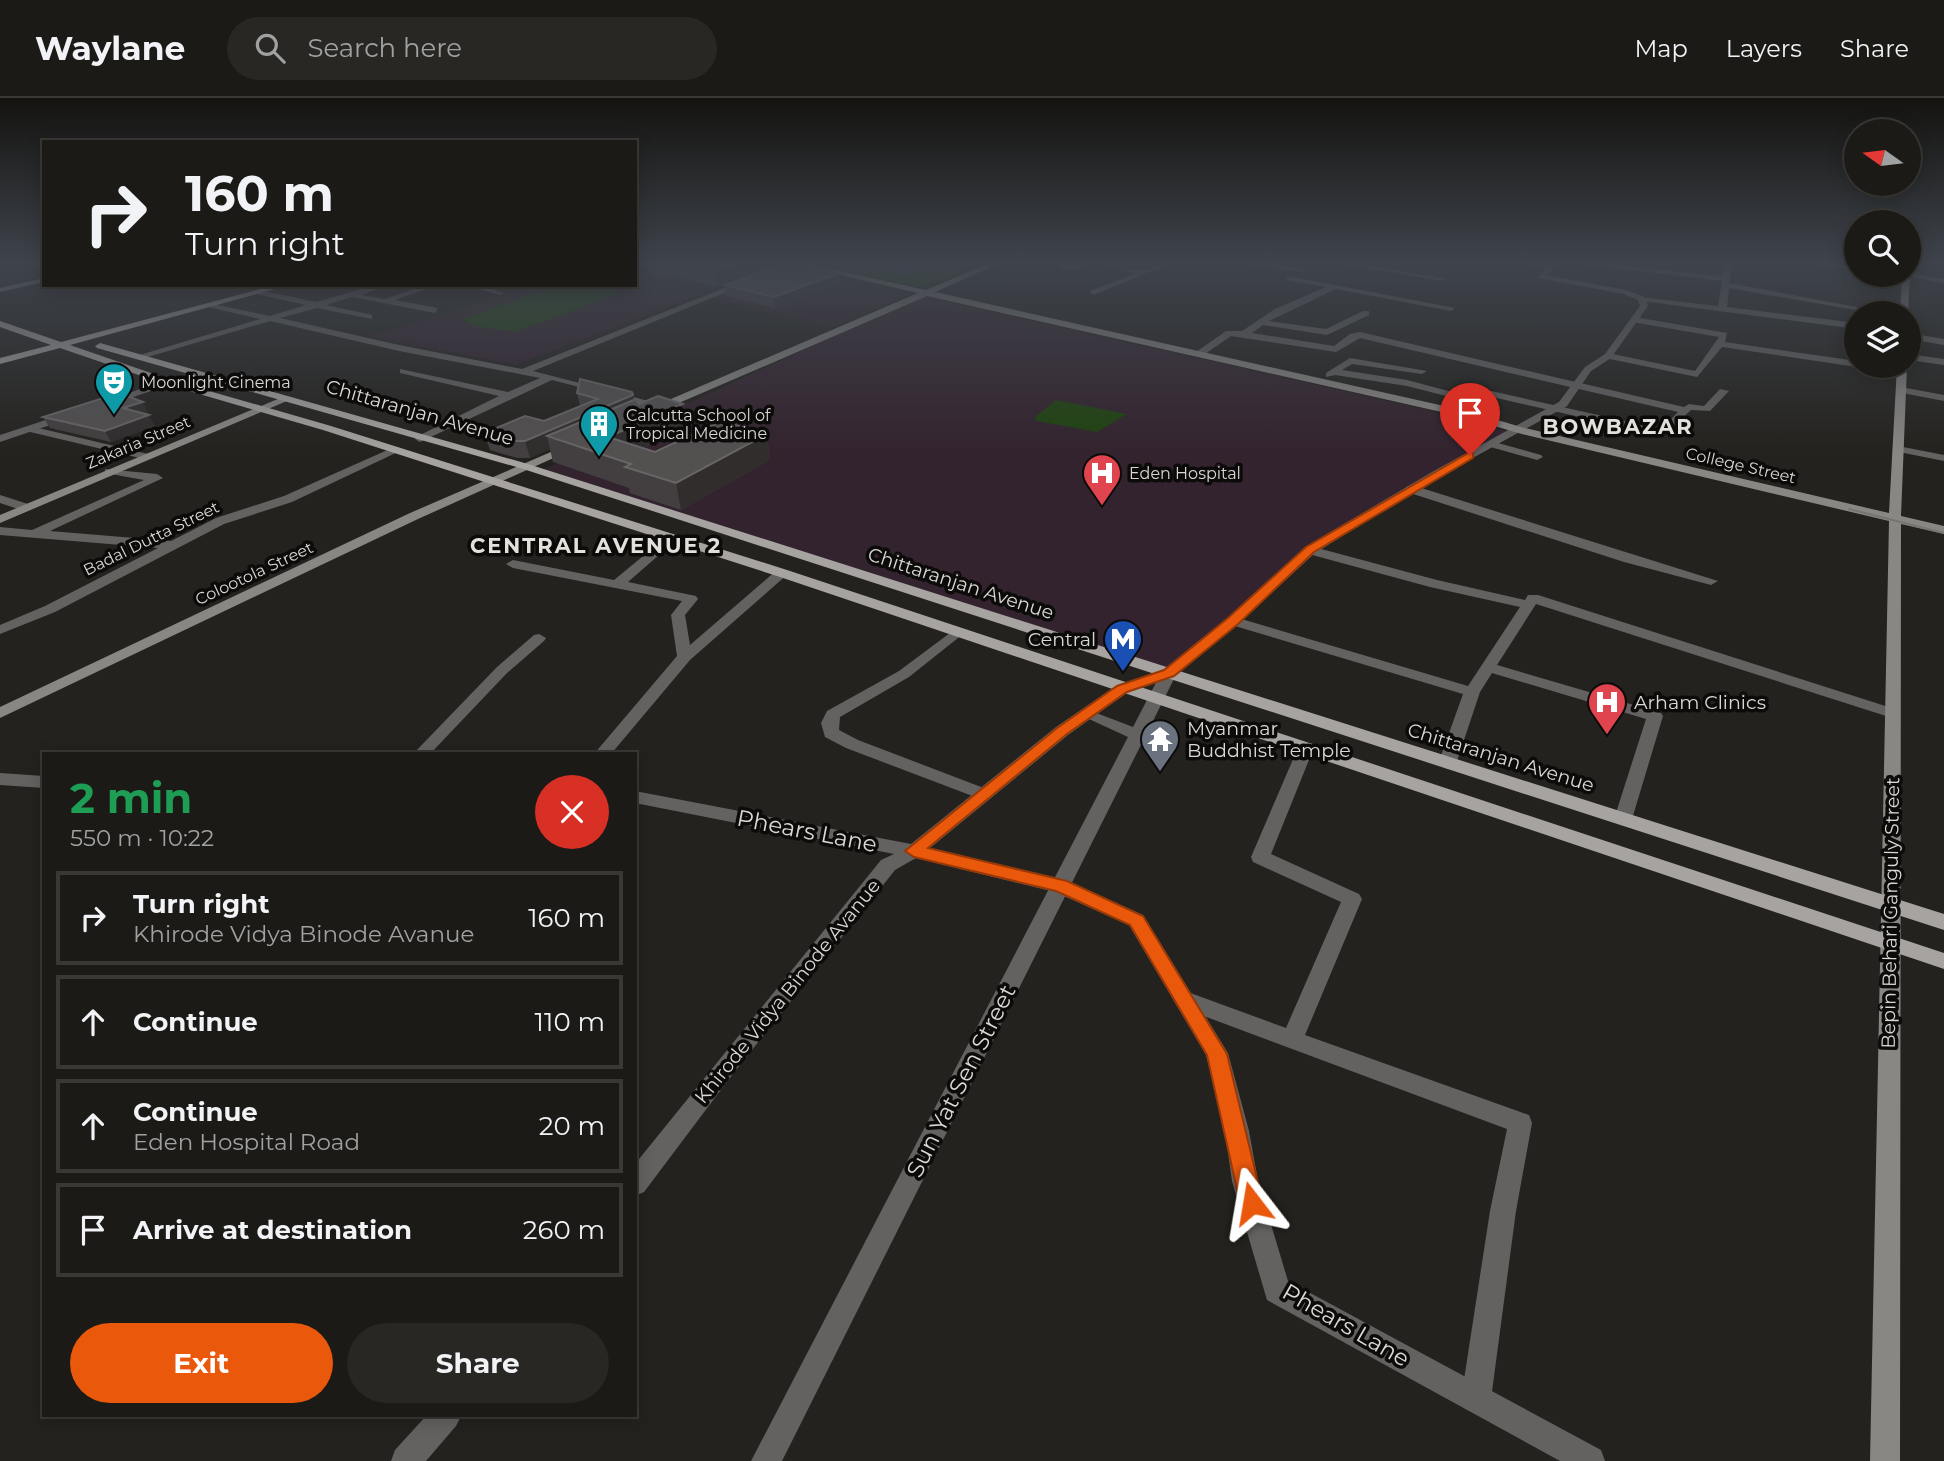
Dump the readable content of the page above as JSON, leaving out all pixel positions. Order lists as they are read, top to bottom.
{
  "streets": {
    "main road": [
      "Chittaranjan Avenue",
      "Zakaria Street",
      "College Street",
      "Colootola Street",
      "Bepin Behari Ganguly Street"
    ],
    "street": [
      "Badal Dutta Street",
      "Phears Lane",
      "Khirode Vidya Binode Avanue",
      "Sun Yat Sen Street"
    ]
  },
  "crossings": [
    ["Chittaranjan Avenue", "Zakaria Street"],
    ["Chittaranjan Avenue", "Colootola Street"],
    ["Chittaranjan Avenue", "Bepin Behari Ganguly Street"],
    ["Chittaranjan Avenue", "Khirode Vidya Binode Avanue"],
    ["Chittaranjan Avenue", "Sun Yat Sen Street"],
    ["College Street", "Bepin Behari Ganguly Street"],
    ["Phears Lane", "Khirode Vidya Binode Avanue"],
    ["Phears Lane", "Sun Yat Sen Street"],
    ["Khirode Vidya Binode Avanue", "Sun Yat Sen Street"]
  ],
  "districts": ["BOWBAZAR", "CENTRAL AVENUE 2"],
  "places": {
    "theatre": ["Moonlight Cinema"],
    "building": ["Calcutta School of Tropical Medicine"],
    "hospital": ["Eden Hospital", "Arham Clinics"],
    "metro station": ["Central"],
    "temple": ["Myanmar Buddhist Temple"]
  },
  "north": "left",
  "page": {
    "header": "Waylane",
    "search": "Search here",
    "nav": ["Map", "Layers", "Share"],
    "turn": ["160 m", "Turn right"],
    "heading": ["2 min", "550 m · 10:22"],
    "list": [
      {
        "name": "Turn right",
        "note": "Khirode Vidya Binode Avanue",
        "value": "160 m"
      },
      {
        "name": "Continue",
        "value": "110 m"
      },
      {
        "name": "Continue",
        "note": "Eden Hospital Road",
        "value": "20 m"
      },
      {
        "name": "Arrive at destination",
        "value": "260 m"
      }
    ],
    "buttons": ["Exit", "Share"]
  }
}
